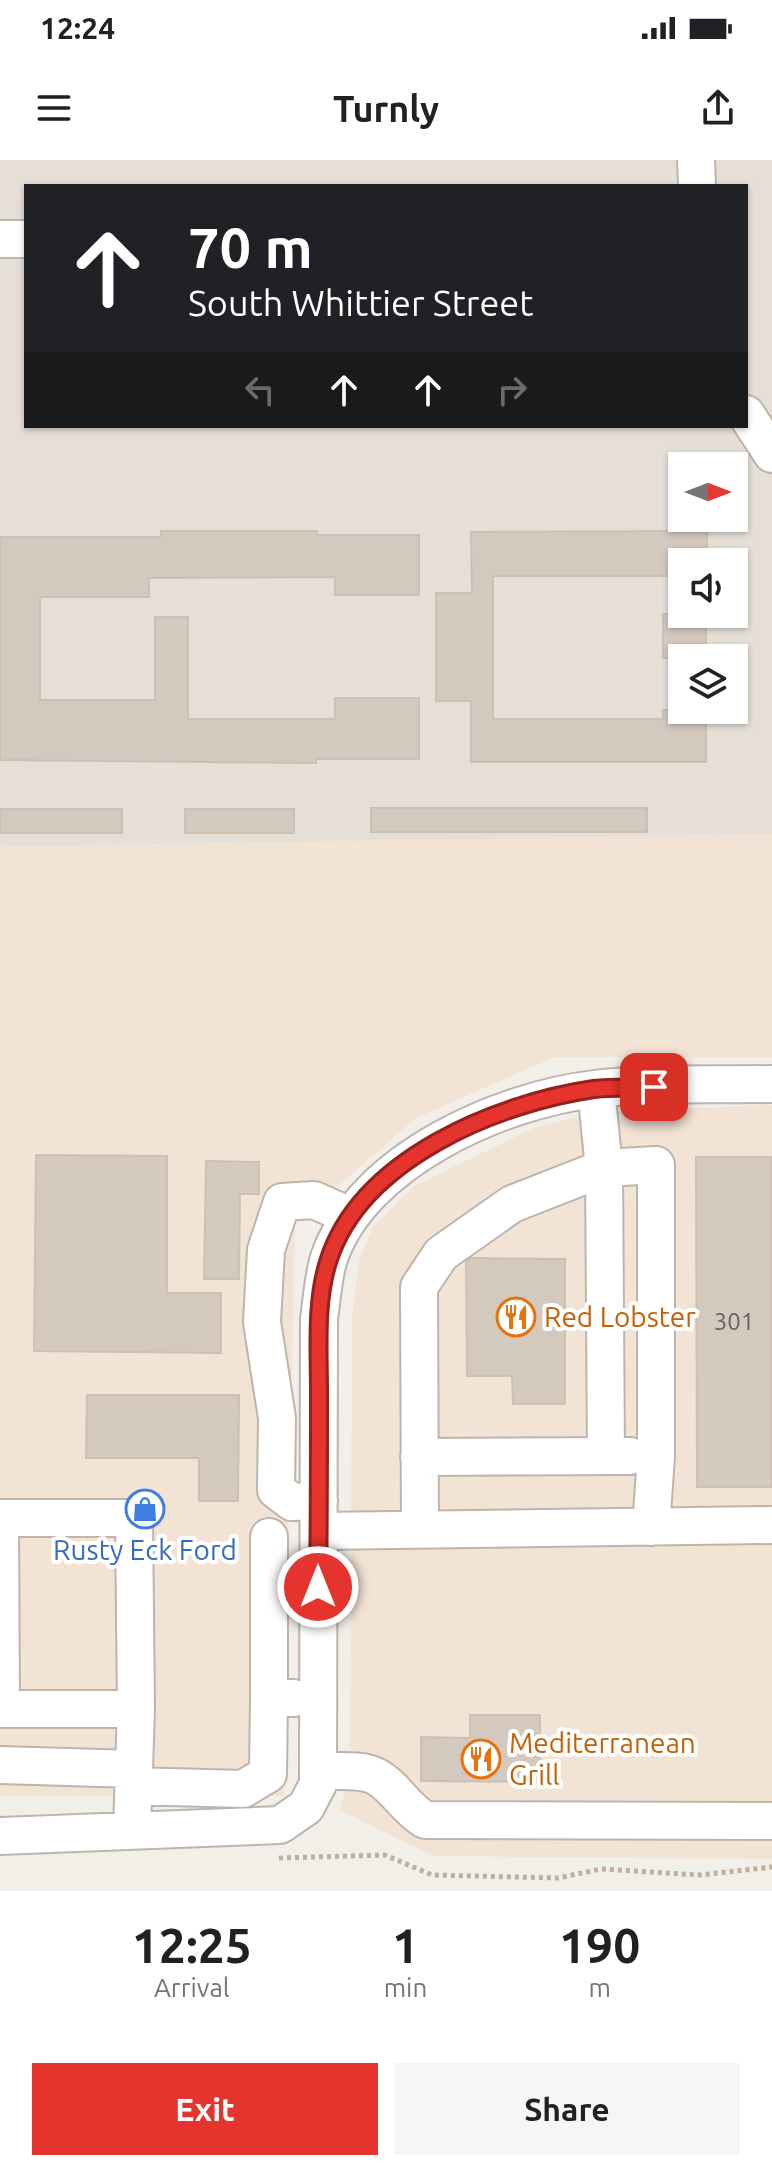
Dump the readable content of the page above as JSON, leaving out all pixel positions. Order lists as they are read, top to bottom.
{
  "places": {
    "restaurant": ["Red Lobster", "Mediterranean Grill"],
    "shop": ["Rusty Eck Ford"]
  },
  "house_numbers": ["301"],
  "north": "right",
  "page": {
    "status": "12:24",
    "header": "Turnly",
    "turn": ["70 m", "South Whittier Street"],
    "eta": [
      "12:25",
      "Arrival",
      "1",
      "min",
      "190",
      "m"
    ],
    "buttons": ["Exit", "Share"]
  }
}
